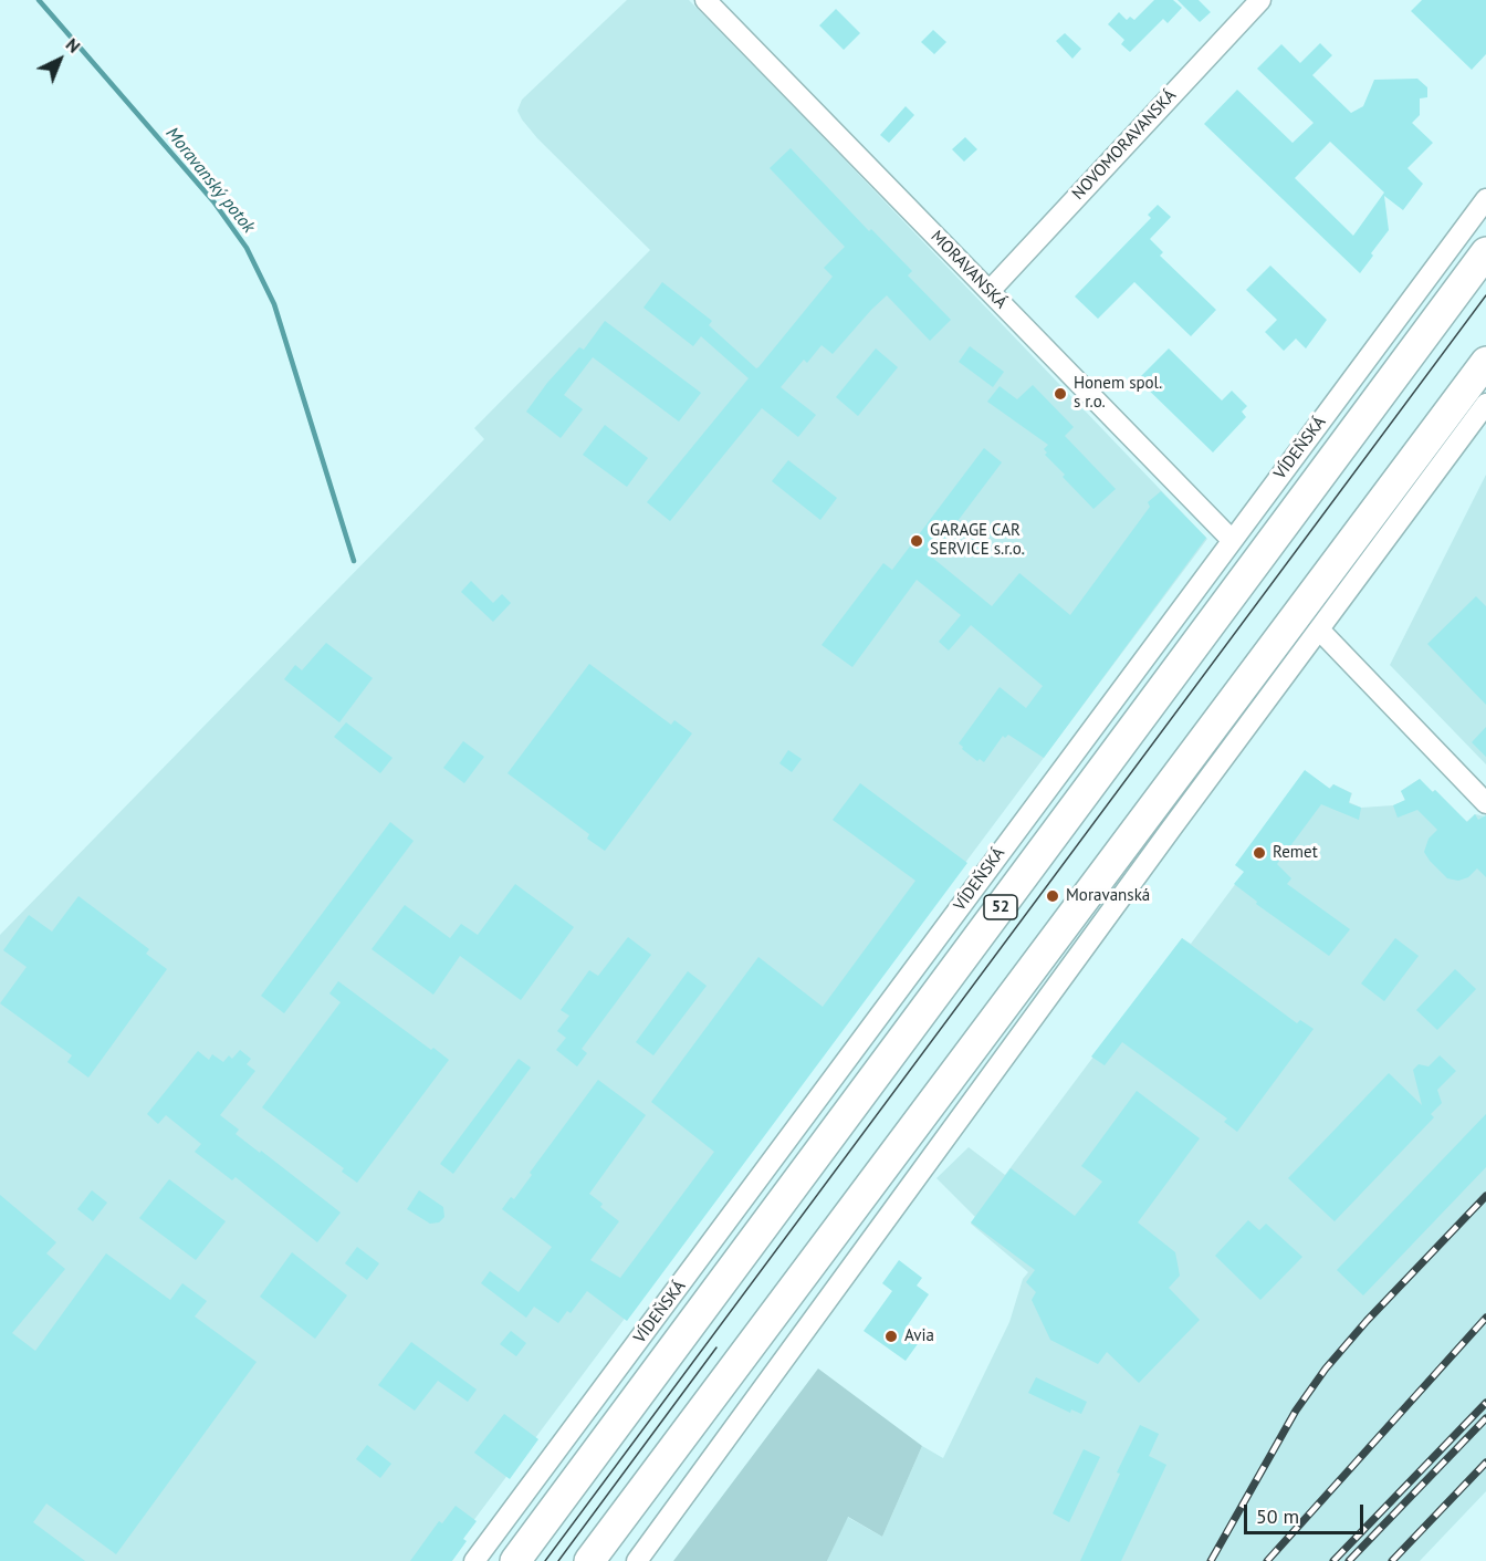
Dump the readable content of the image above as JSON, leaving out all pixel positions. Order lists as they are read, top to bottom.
{
  "streets": {
    "highway": ["VÍDEŇSKÁ", "52"],
    "street": ["NOVOMORAVANSKÁ", "MORAVANSKÁ"]
  },
  "crossings": [
    ["NOVOMORAVANSKÁ", "MORAVANSKÁ"],
    ["MORAVANSKÁ", "VÍDEŇSKÁ"]
  ],
  "water": ["Moravanský potok"],
  "places": [
    "Honem spol. s r.o.",
    "GARAGE CAR SERVICE s.r.o.",
    "Remet",
    "Moravanská",
    "Avia"
  ],
  "scale_bar": "50 m",
  "north": "top right"
}
